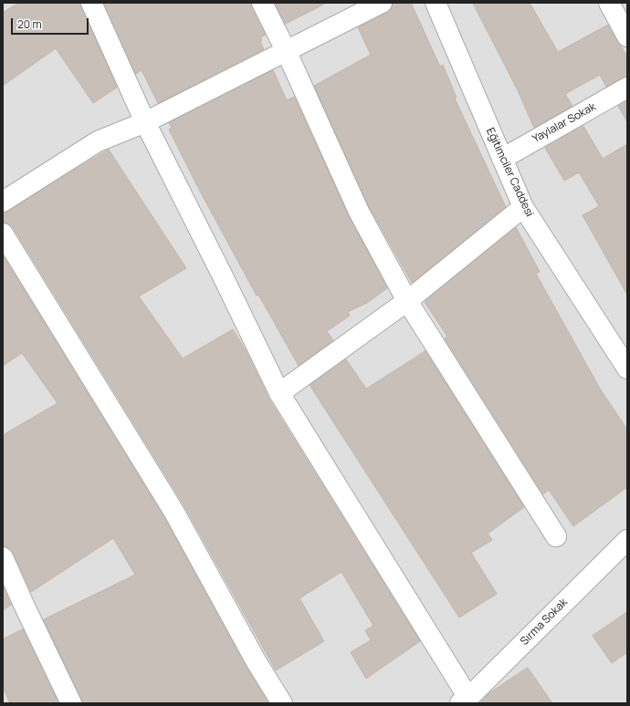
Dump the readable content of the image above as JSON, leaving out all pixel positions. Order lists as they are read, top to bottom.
{
  "streets": {
    "street": ["Yaylalar Sokak", "Eğitimciler Caddesi", "Sırma Sokak"]
  },
  "crossings": [
    ["Yaylalar Sokak", "Eğitimciler Caddesi"]
  ],
  "scale_bar": "20 m"
}
